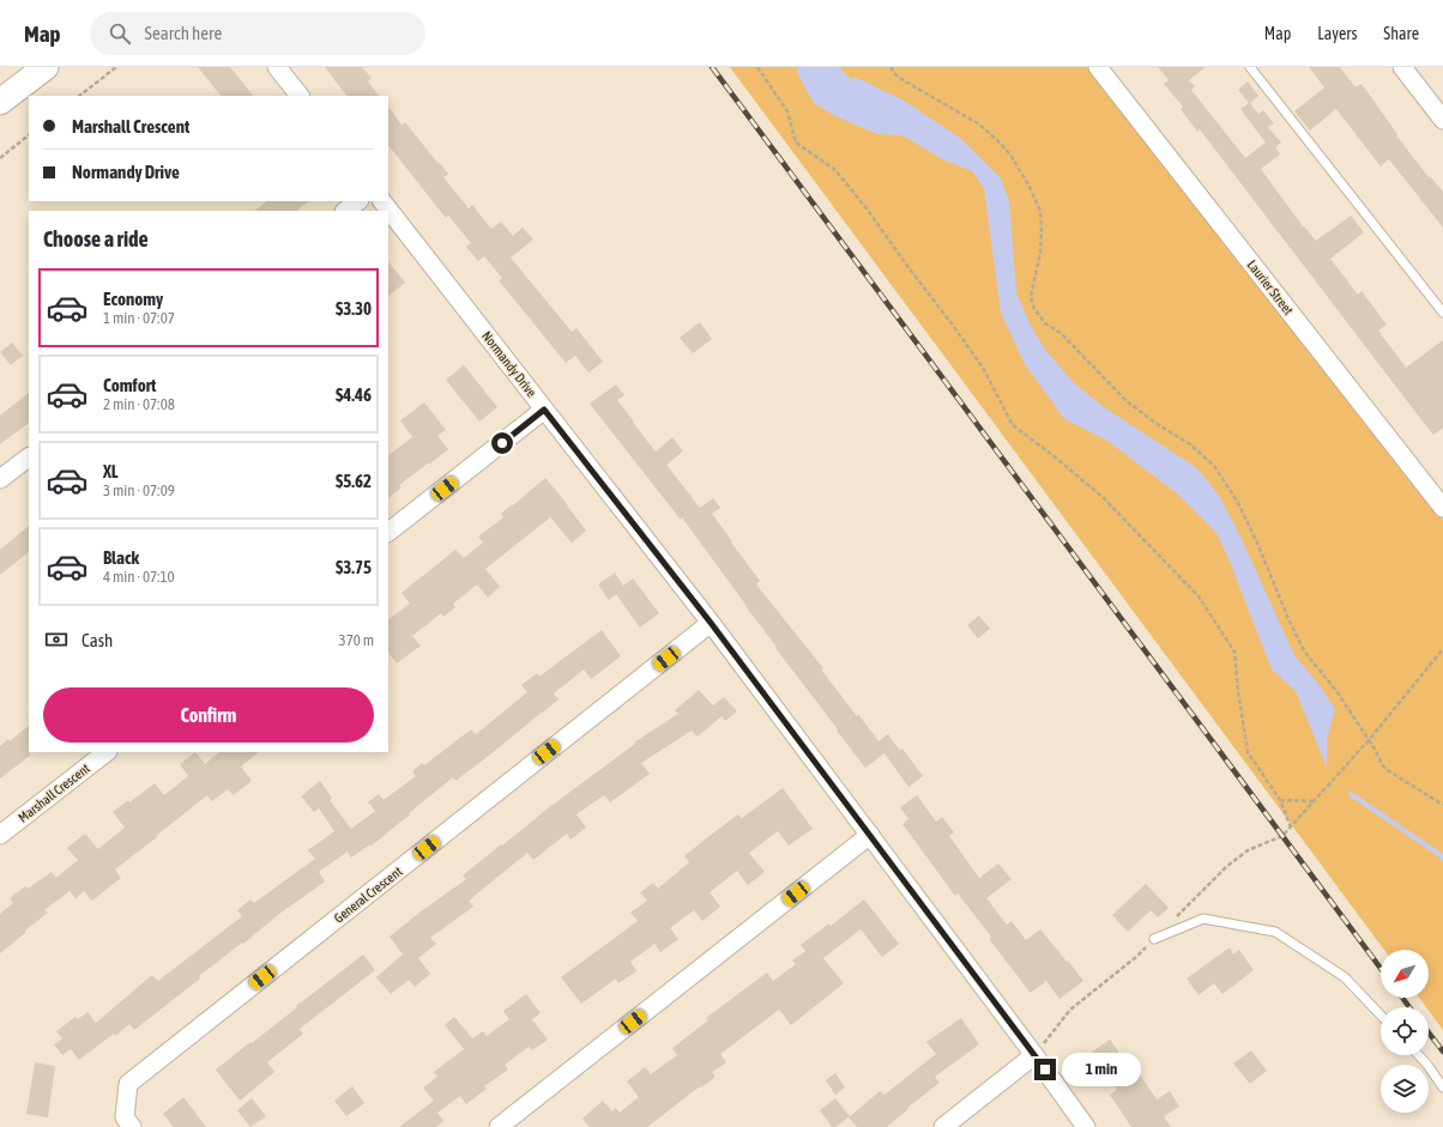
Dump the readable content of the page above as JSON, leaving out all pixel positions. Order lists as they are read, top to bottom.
{
  "streets": {
    "street": [
      "Laurier Street",
      "Normandy Drive",
      "Marshall Crescent",
      "General Crescent"
    ]
  },
  "crossings": [
    ["Normandy Drive", "General Crescent"]
  ],
  "north": "bottom left",
  "page": {
    "header": "Map",
    "search": "Search here",
    "nav": ["Map", "Layers", "Share"],
    "banner": ["Marshall Crescent", "Normandy Drive"],
    "heading": "Choose a ride",
    "list": [
      {
        "name": "Economy",
        "note": "1 min · 07:07",
        "value": "$3.30"
      },
      {
        "name": "Comfort",
        "note": "2 min · 07:08",
        "value": "$4.46"
      },
      {
        "name": "XL",
        "note": "3 min · 07:09",
        "value": "$5.62"
      },
      {
        "name": "Black",
        "note": "4 min · 07:10",
        "value": "$3.75"
      }
    ],
    "pay": ["Cash", "370 m"],
    "buttons": "Confirm",
    "bubble": "1 min"
  }
}
